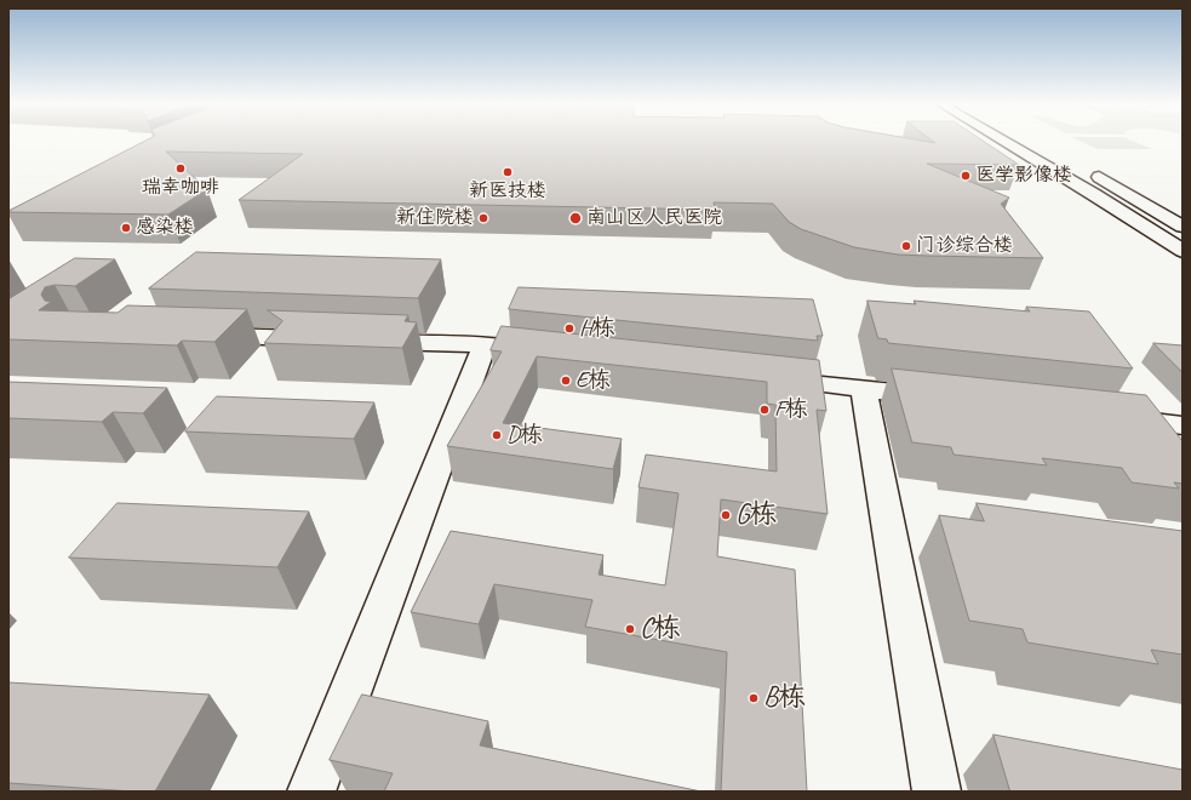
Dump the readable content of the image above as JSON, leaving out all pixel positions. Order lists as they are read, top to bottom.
{
  "places": [
    "瑞幸咖啡",
    "新医技楼",
    "医学影像楼",
    "新住院楼",
    "南山区人民医院",
    "感染楼",
    "门诊综合楼",
    "H栋",
    "E栋",
    "F栋",
    "D栋",
    "G栋",
    "C栋",
    "B栋"
  ]
}
